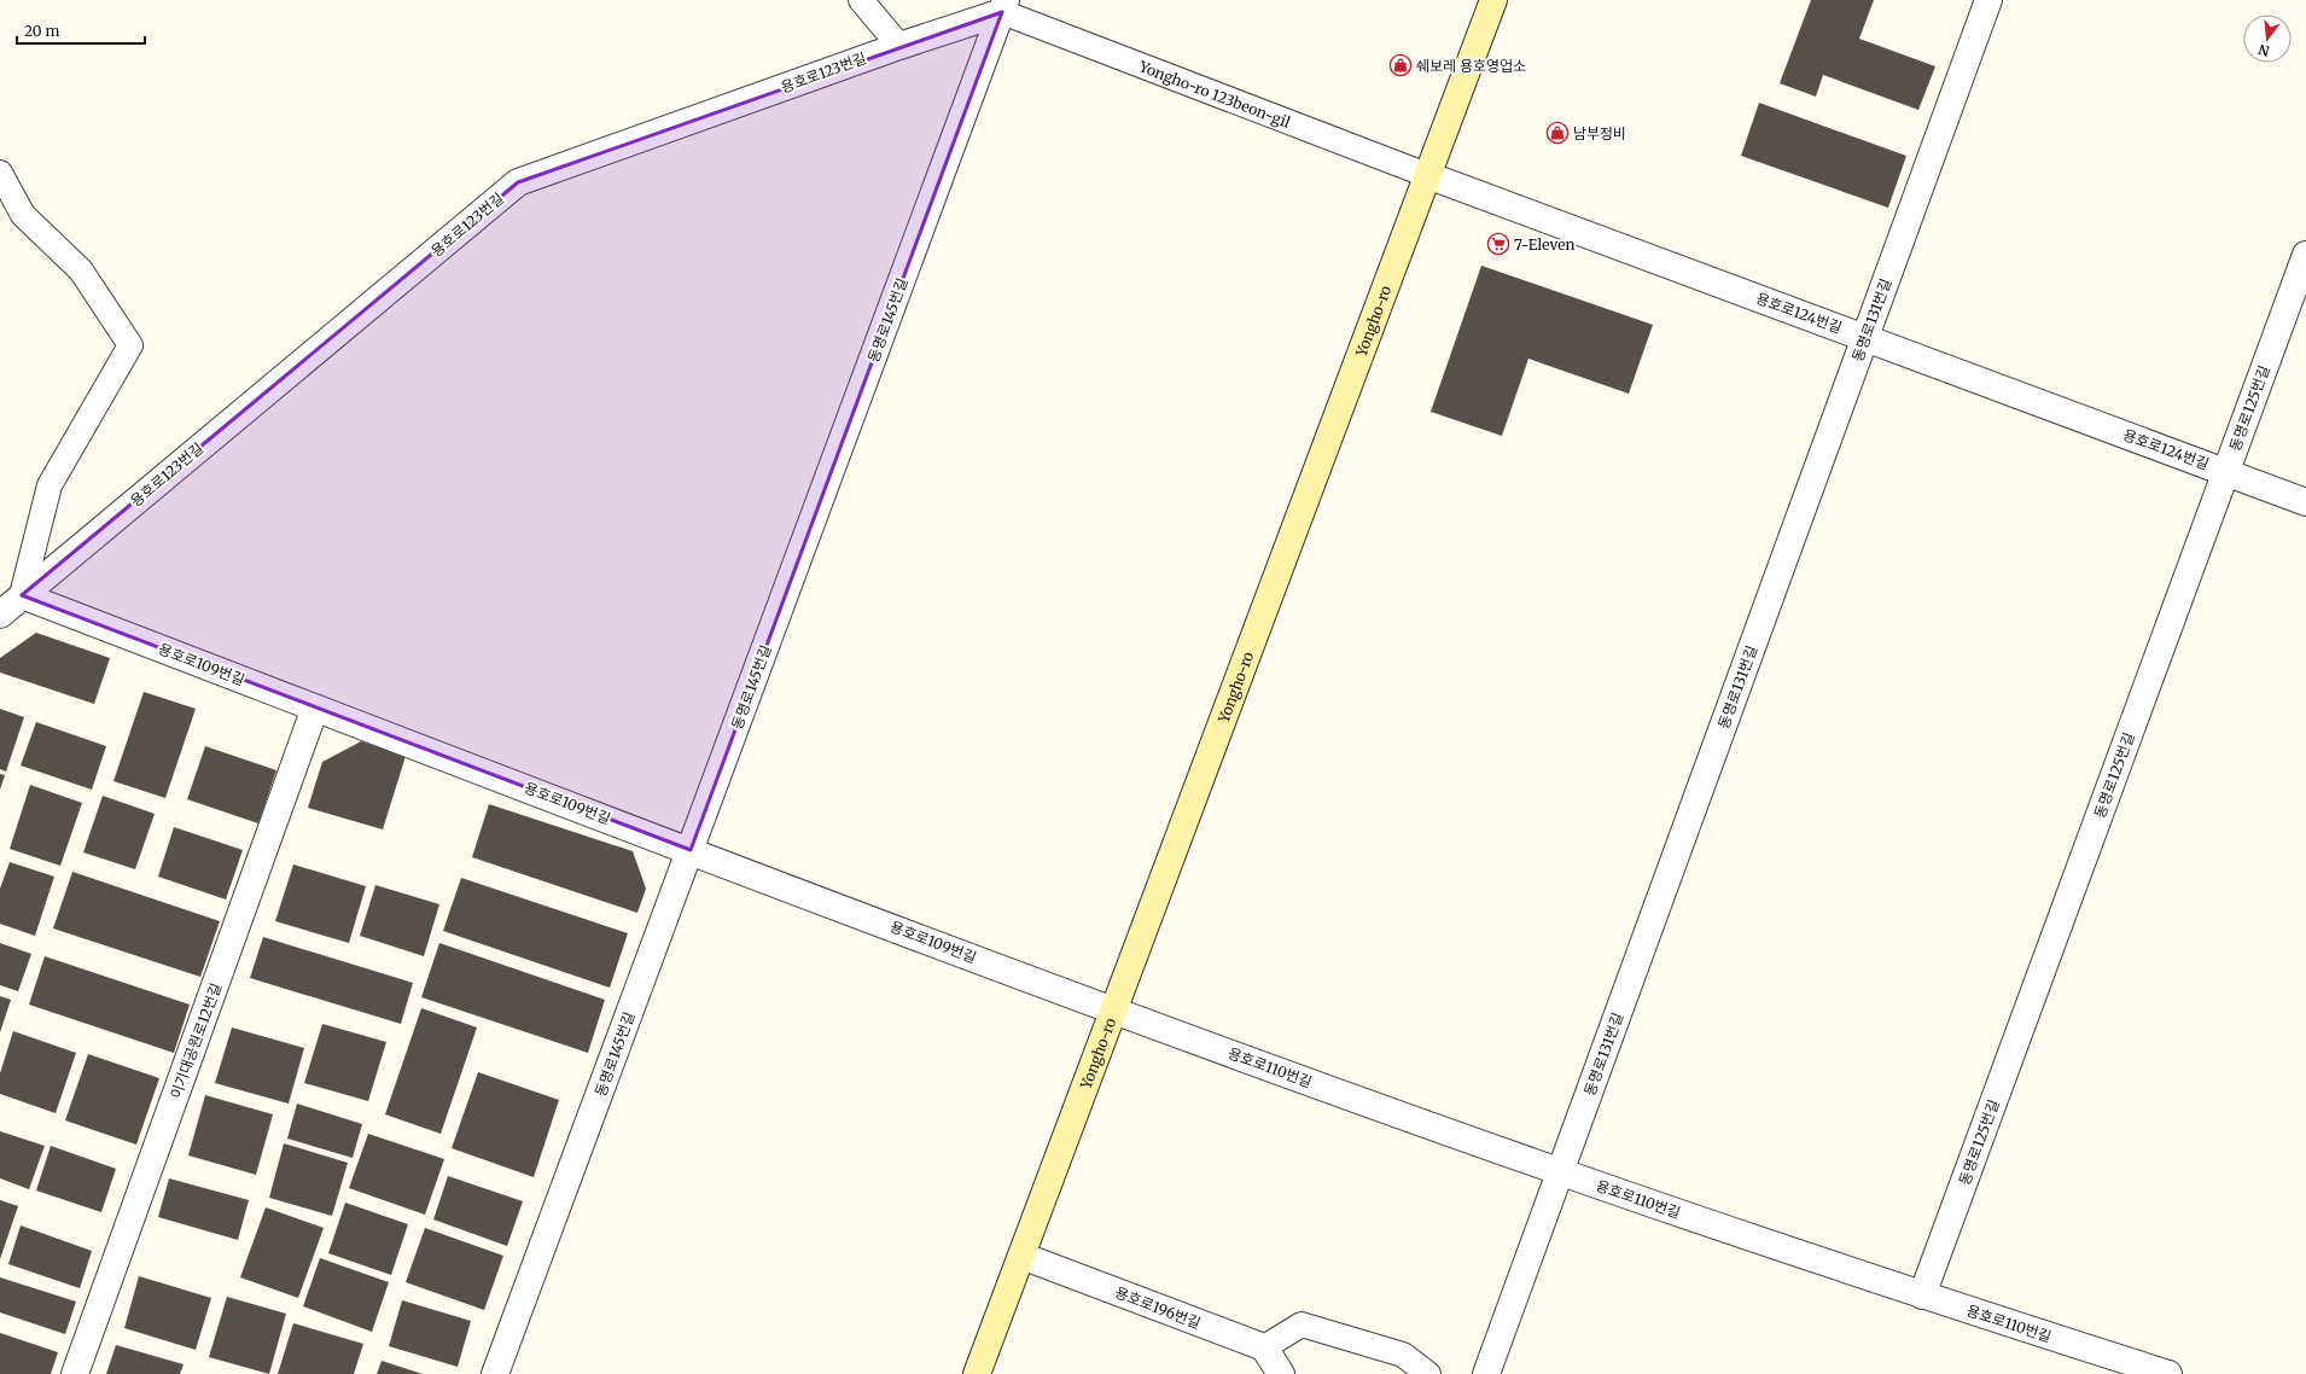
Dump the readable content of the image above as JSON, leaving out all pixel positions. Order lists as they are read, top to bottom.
{
  "streets": {
    "main road": ["Yongho-ro"],
    "street": [
      "용호로123번길",
      "용호로124번길",
      "동명로145번길",
      "동명로131번길",
      "동명로125번길",
      "용호로109번길",
      "이기대공원로12번길",
      "용호로110번길",
      "용호로196번길"
    ],
    "lane": ["Yongho-ro 123beon-gil"]
  },
  "crossings": [
    ["용호로123번길", "Yongho-ro 123beon-gil"],
    ["용호로123번길", "동명로145번길"],
    ["용호로123번길", "용호로109번길"],
    ["Yongho-ro 123beon-gil", "용호로124번길"],
    ["Yongho-ro 123beon-gil", "동명로145번길"],
    ["Yongho-ro 123beon-gil", "Yongho-ro"],
    ["용호로124번길", "동명로131번길"],
    ["용호로124번길", "Yongho-ro"],
    ["용호로124번길", "동명로125번길"],
    ["동명로145번길", "용호로109번길"],
    ["동명로131번길", "용호로110번길"],
    ["Yongho-ro", "용호로109번길"],
    ["Yongho-ro", "용호로110번길"],
    ["Yongho-ro", "용호로196번길"],
    ["동명로125번길", "용호로110번길"],
    ["용호로109번길", "이기대공원로12번길"],
    ["용호로109번길", "용호로110번길"]
  ],
  "places": {
    "shop": ["쉐보레 용호영업소", "남부정비"],
    "supermarket": ["7-Eleven"]
  },
  "scale_bar": "20 m",
  "north": "bottom"
}
